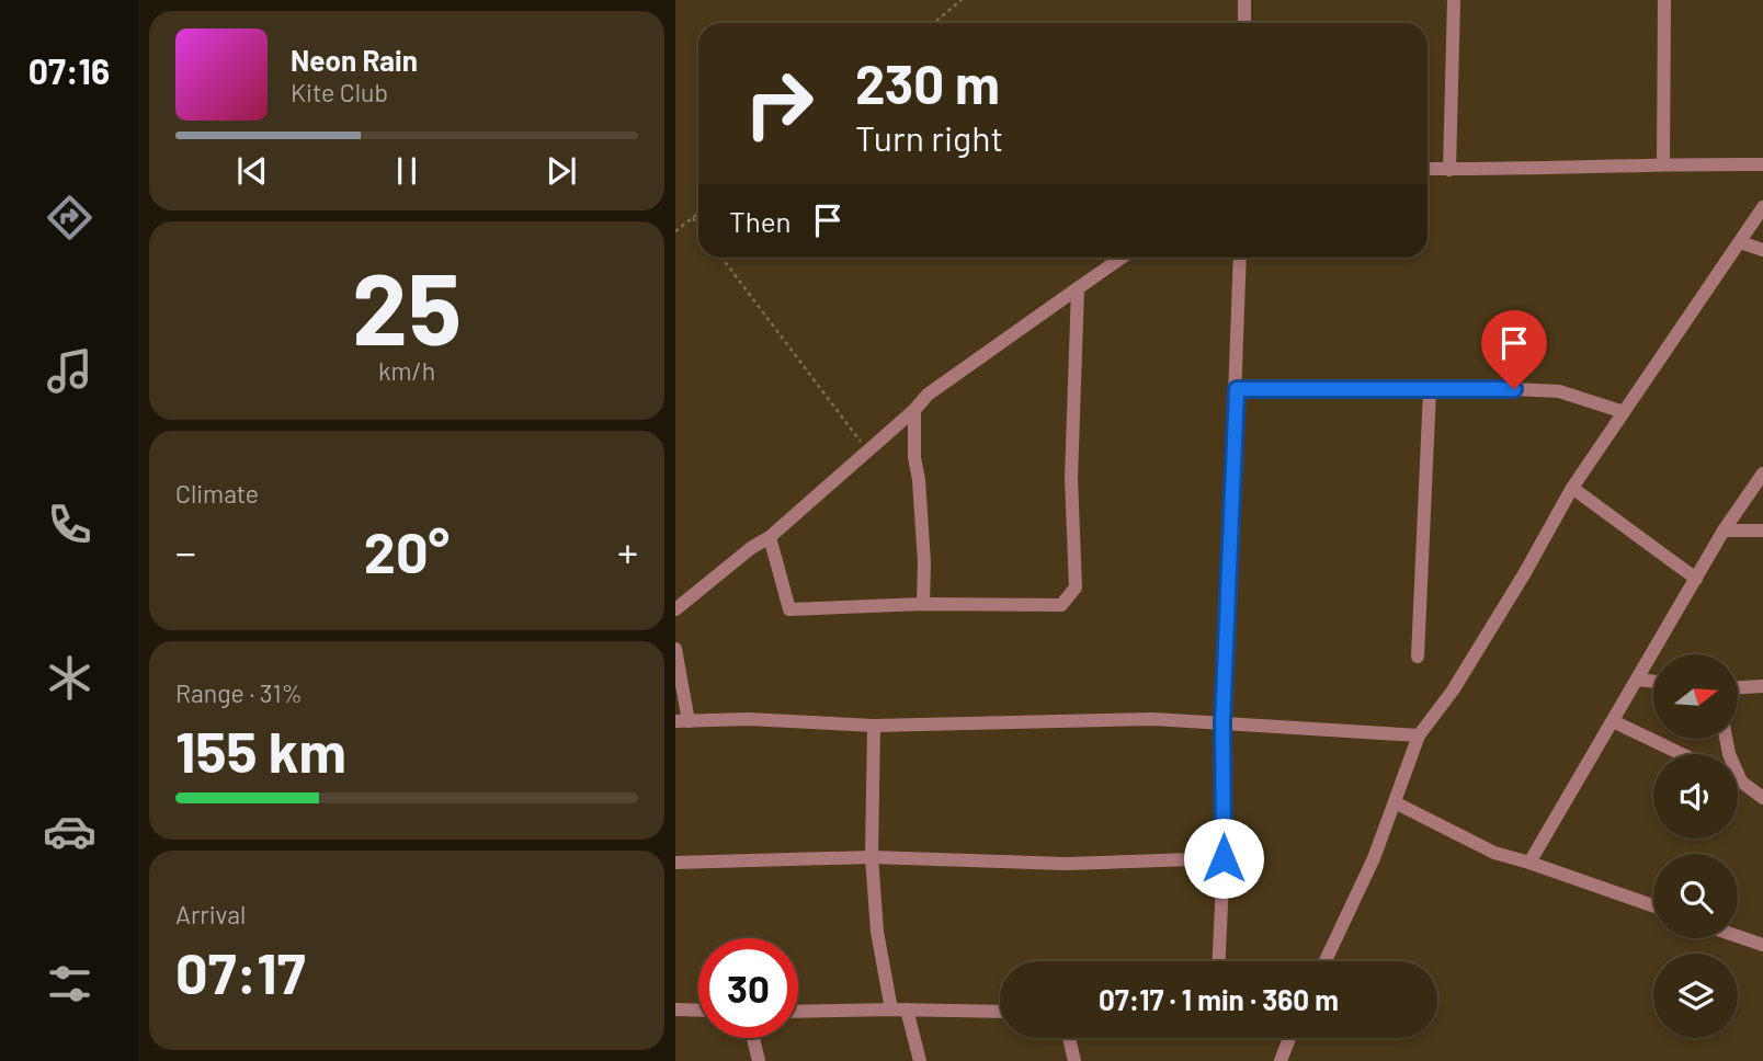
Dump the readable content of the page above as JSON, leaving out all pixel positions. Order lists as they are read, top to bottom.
{
  "north": "right",
  "page": {
    "tabs": "07:16",
    "turn": ["230 m", "Turn right"],
    "song": ["Neon Rain", "Kite Club"],
    "then": "Then",
    "tile": [
      ["25", "km/h"],
      "Climate",
      ["Range · 31%", "155 km"],
      ["Arrival", "07:17"]
    ],
    "heat": ["−", "20°", "+"],
    "limit": "30",
    "trip": "07:17 · 1 min · 360 m"
  }
}
